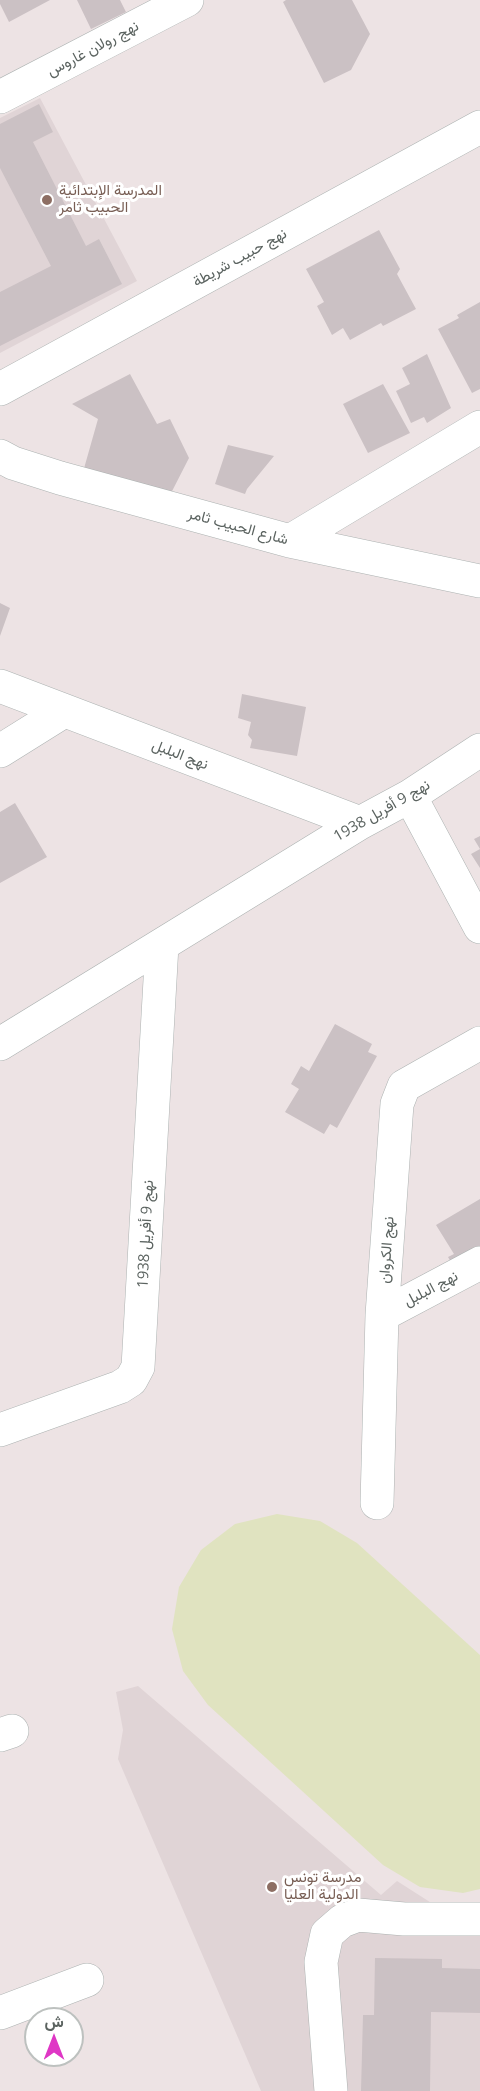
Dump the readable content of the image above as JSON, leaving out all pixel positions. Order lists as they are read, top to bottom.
{
  "streets": {
    "street": [
      "نهج رولان غاروس",
      "نهج حبيب شريطة",
      "شارع الحبيب ثامر",
      "نهج البلبل",
      "نهج 9 أفريل 1938",
      "نهج الكروان"
    ]
  },
  "crossings": [
    ["نهج البلبل", "نهج 9 أفريل 1938"],
    ["نهج البلبل", "نهج الكروان"]
  ],
  "places": ["المدرسة الإبتدائية الحبيب ثامر", "مدرسة تونس الدولية العليا"],
  "north": "top"
}
